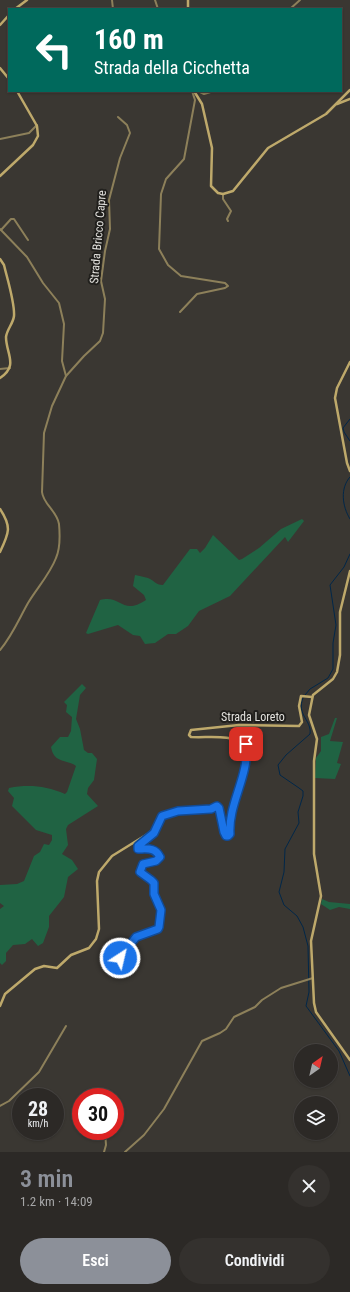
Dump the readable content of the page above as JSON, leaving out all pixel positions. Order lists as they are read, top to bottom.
{
  "streets": {
    "street": ["Strada Bricco Capre", "Strada Loreto"]
  },
  "north": "top right",
  "page": {
    "turn": ["160 m", "Strada della Cicchetta"],
    "speed": "28 km/h",
    "limit": "30",
    "heading": ["3 min", "1.2 km · 14:09"],
    "buttons": ["Esci", "Condividi"]
  }
}
